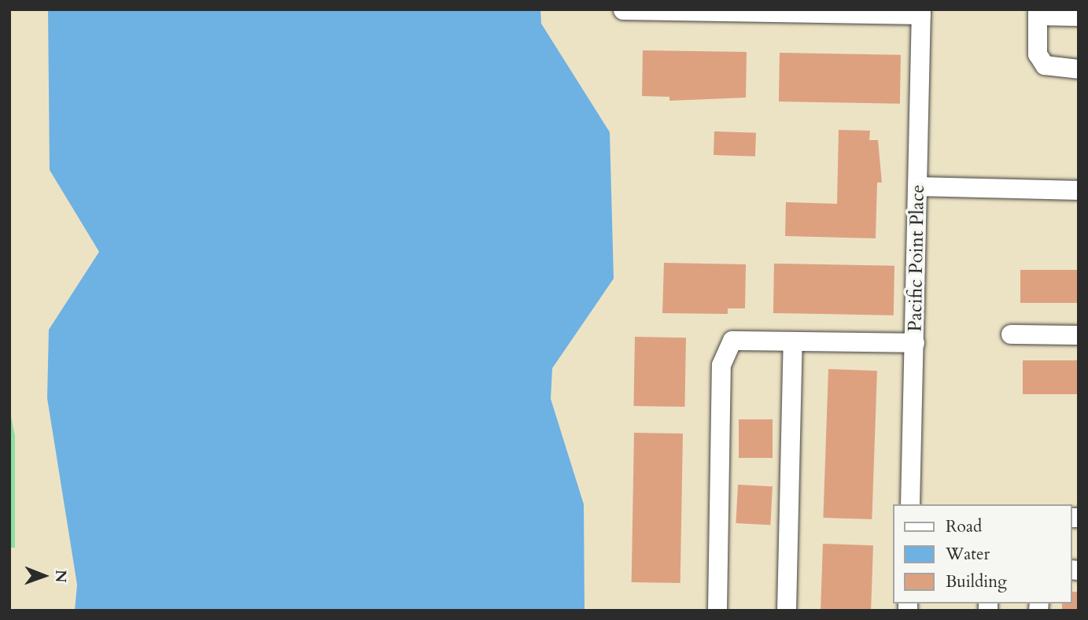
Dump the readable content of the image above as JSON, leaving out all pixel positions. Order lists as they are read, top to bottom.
{
  "streets": {
    "street": ["Pacific Point Place"]
  },
  "legend": ["Road", "Water", "Building"],
  "north": "right"
}
